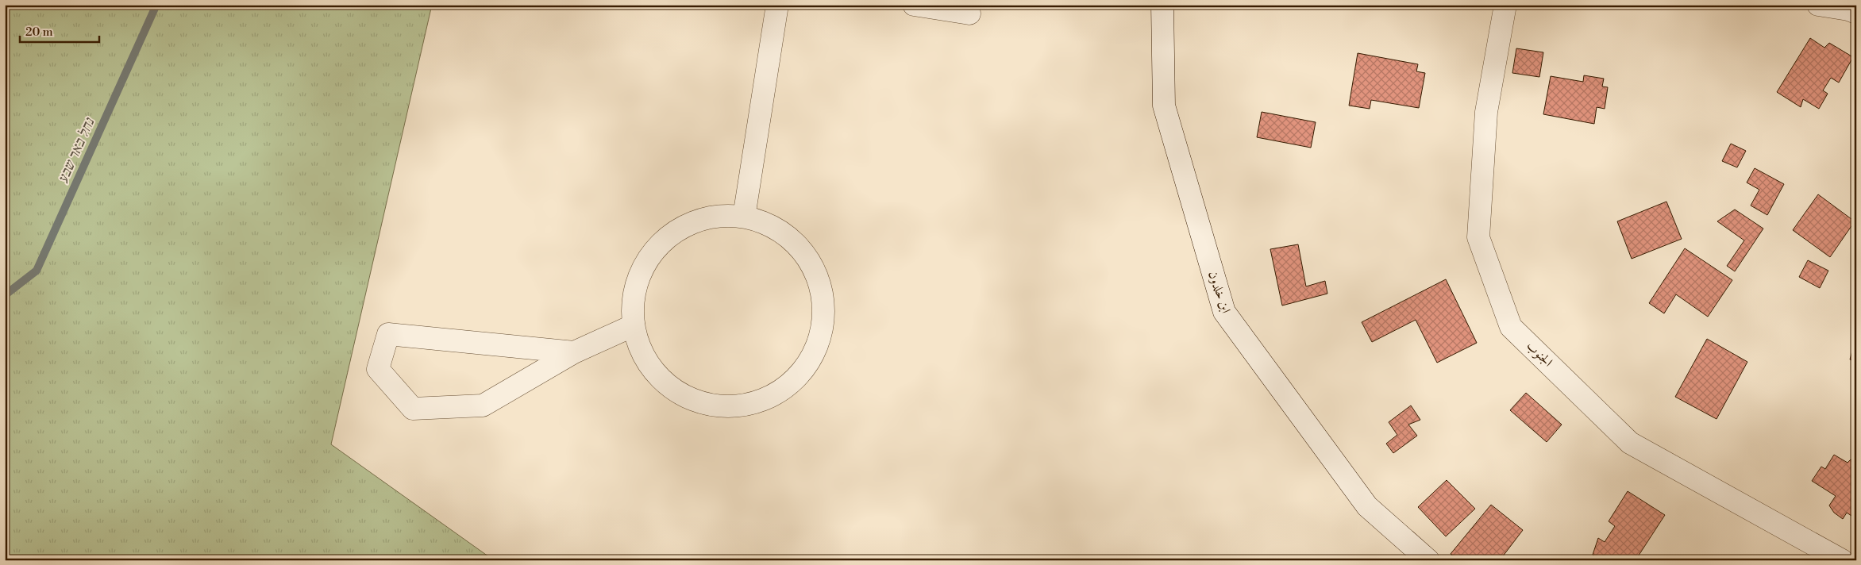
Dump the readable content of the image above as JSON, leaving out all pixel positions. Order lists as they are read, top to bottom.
{
  "streets": {
    "street": ["ابن خلدون", "الجنوب"]
  },
  "water": ["נחל באר שבע"],
  "scale_bar": "20 m"
}
